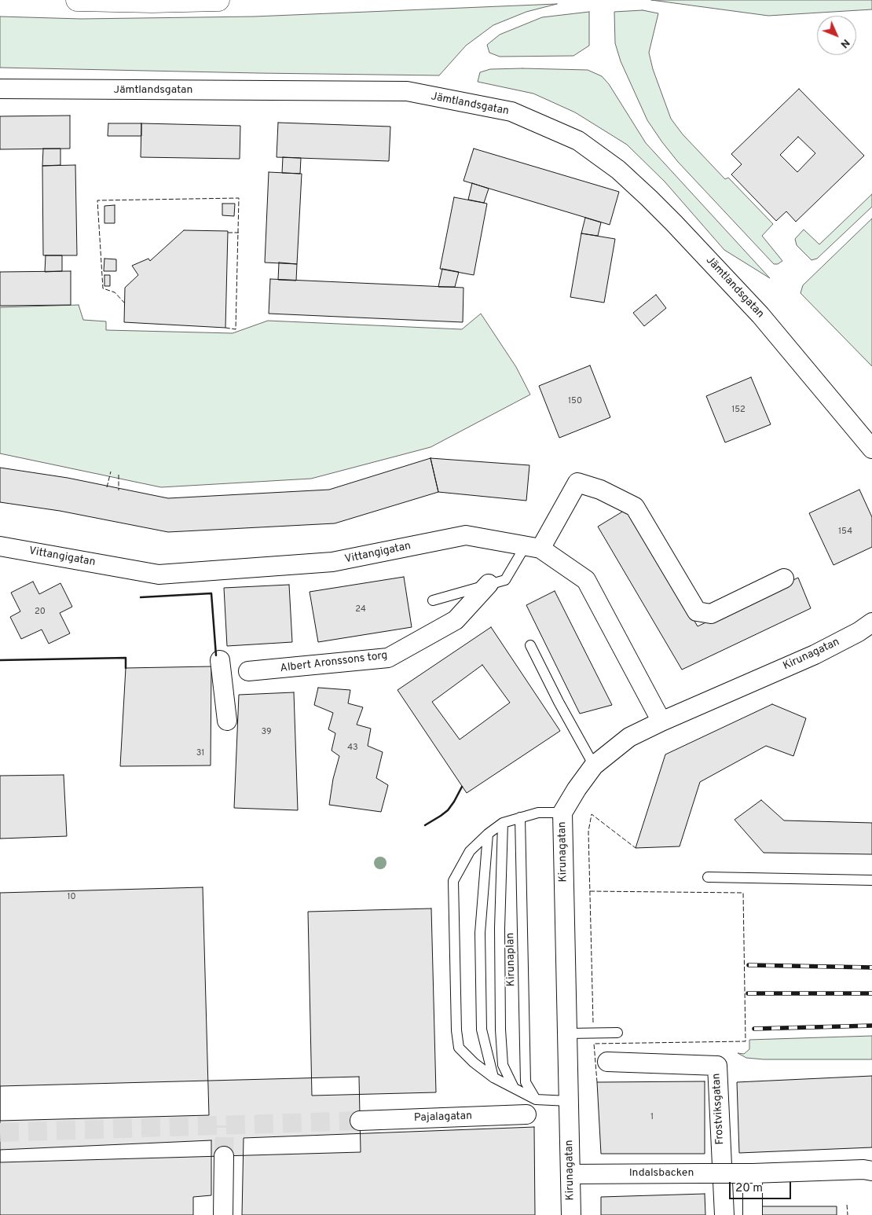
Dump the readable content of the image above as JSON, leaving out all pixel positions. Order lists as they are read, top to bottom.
{
  "streets": {
    "street": [
      "Jämtlandsgatan",
      "Vittangigatan",
      "Kirunagatan",
      "Albert Aronssons torg",
      "Frostviksgatan",
      "Pajalagatan",
      "Indalsbacken"
    ],
    "lane": ["Kirunaplan"]
  },
  "crossings": [
    ["Vittangigatan", "Kirunagatan"],
    ["Kirunagatan", "Indalsbacken"],
    ["Kirunaplan", "Pajalagatan"]
  ],
  "house_numbers": [
    "150",
    "152",
    "154",
    "24",
    "20",
    "39",
    "43",
    "31",
    "10",
    "1"
  ],
  "scale_bar": "20 m",
  "north": "bottom right"
}
